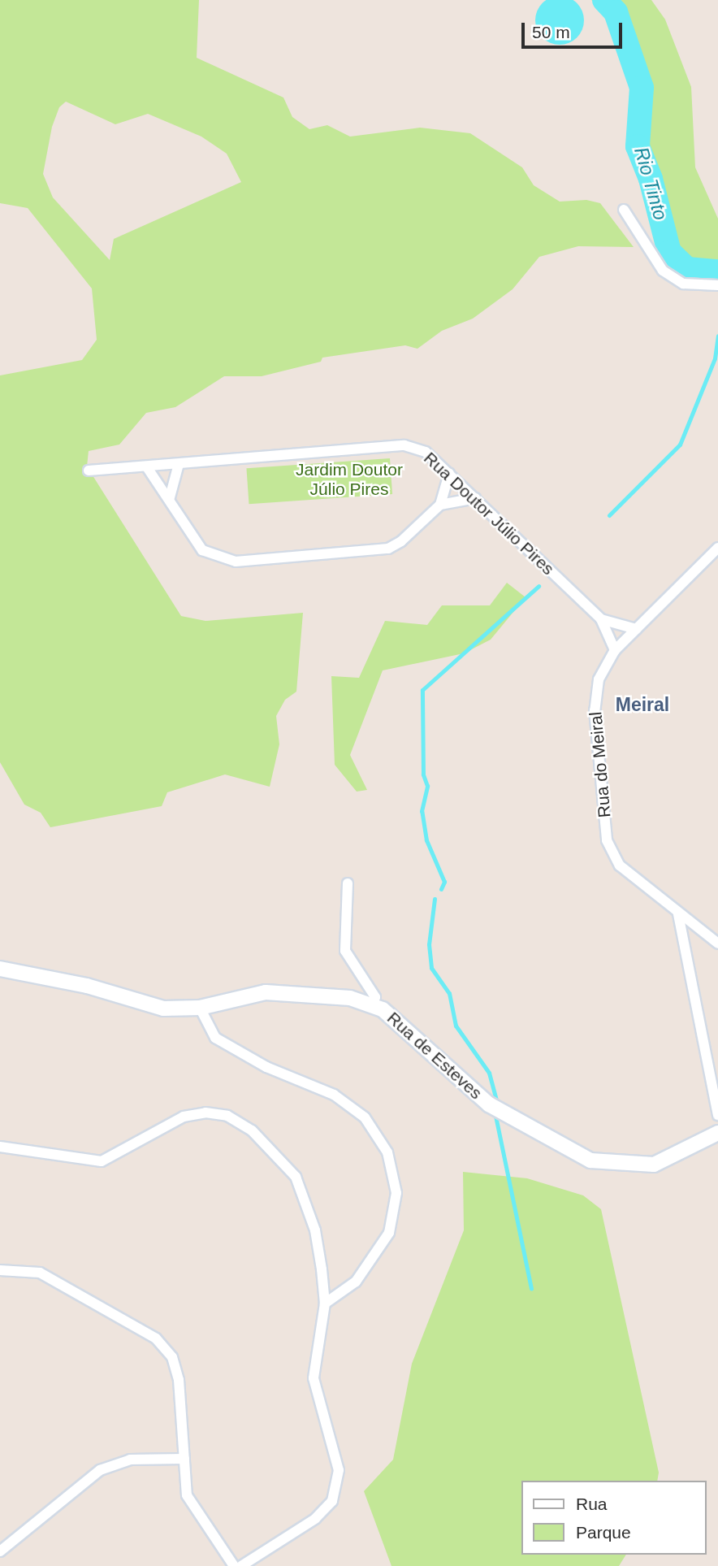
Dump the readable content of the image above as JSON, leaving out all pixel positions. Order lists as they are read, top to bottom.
{
  "streets": {
    "street": ["Rua Doutor Júlio Pires", "Rua do Meiral", "Rua de Esteves"]
  },
  "crossings": [
    ["Rua Doutor Júlio Pires", "Rua do Meiral"]
  ],
  "districts": ["Meiral"],
  "water": ["Rio Tinto"],
  "parks": ["Jardim Doutor Júlio Pires"],
  "legend": ["Rua", "Parque"],
  "scale_bar": "50 m"
}
